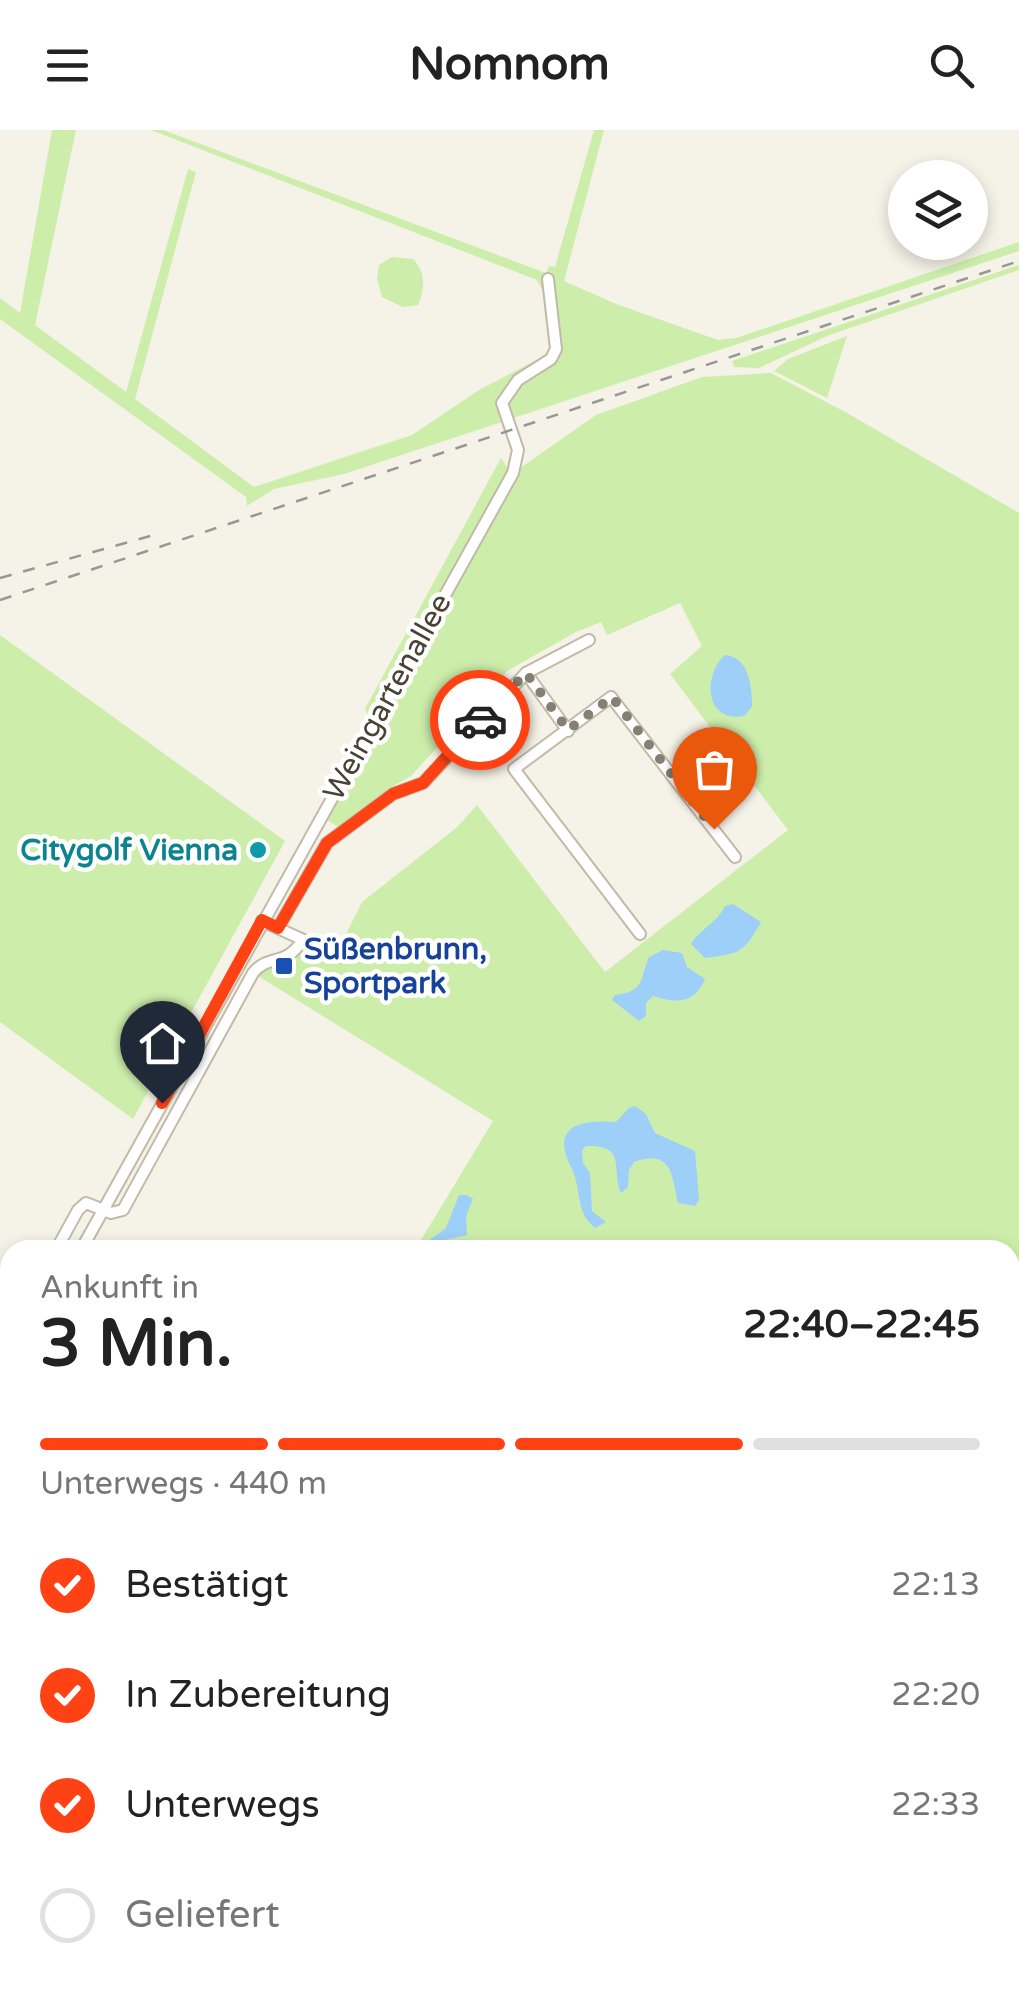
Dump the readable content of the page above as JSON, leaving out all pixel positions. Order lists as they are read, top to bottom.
{
  "streets": {
    "street": ["Weingartenallee"]
  },
  "places": {
    "other": ["Citygolf Vienna"],
    "transit": ["Süßenbrunn, Sportpark"]
  },
  "page": {
    "header": "Nomnom",
    "heading": ["3 Min.", "Ankunft in", "22:40–22:45"],
    "bar": "Unterwegs · 440 m",
    "list": [
      ["Bestätigt", "22:13"],
      ["In Zubereitung", "22:20"],
      ["Unterwegs", "22:33"],
      "Geliefert"
    ]
  }
}
